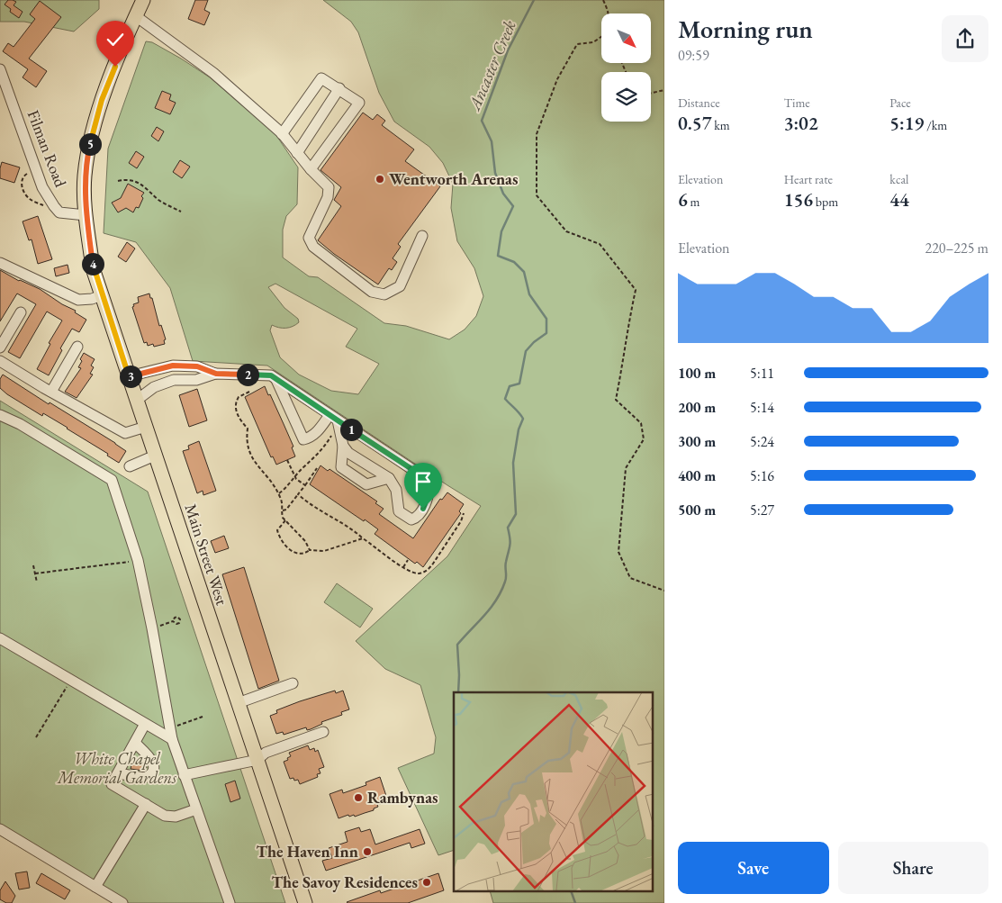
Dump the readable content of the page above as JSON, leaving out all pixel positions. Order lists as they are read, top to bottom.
{
  "streets": {
    "main road": ["Main Street West"],
    "street": ["Filman Road"]
  },
  "crossings": [
    ["Filman Road", "Main Street West"]
  ],
  "water": ["Ancaster Creek"],
  "parks": ["White Chapel Memorial Gardens"],
  "places": [
    "Wentworth Arenas",
    "Rambynas",
    "The Haven Inn",
    "The Savoy Residences"
  ],
  "north": "bottom right",
  "page": {
    "heading": ["Morning run", "09:59"],
    "stats": [
      ["Distance", "0.57 km"],
      ["Time", "3:02"],
      ["Pace", "5:19 /km"],
      ["Elevation", "6 m"],
      ["Heart rate", "156 bpm"],
      ["kcal", "44"]
    ],
    "pins": [
      "5",
      "4",
      "2",
      "3",
      "1"
    ],
    "chart": ["Elevation", "220–225 m"],
    "list": [
      {
        "name": "100 m",
        "note": "5:11"
      },
      {
        "name": "200 m",
        "note": "5:14"
      },
      {
        "name": "300 m",
        "note": "5:24"
      },
      {
        "name": "400 m",
        "note": "5:16"
      },
      {
        "name": "500 m",
        "note": "5:27"
      }
    ],
    "buttons": ["Save", "Share"]
  }
}
